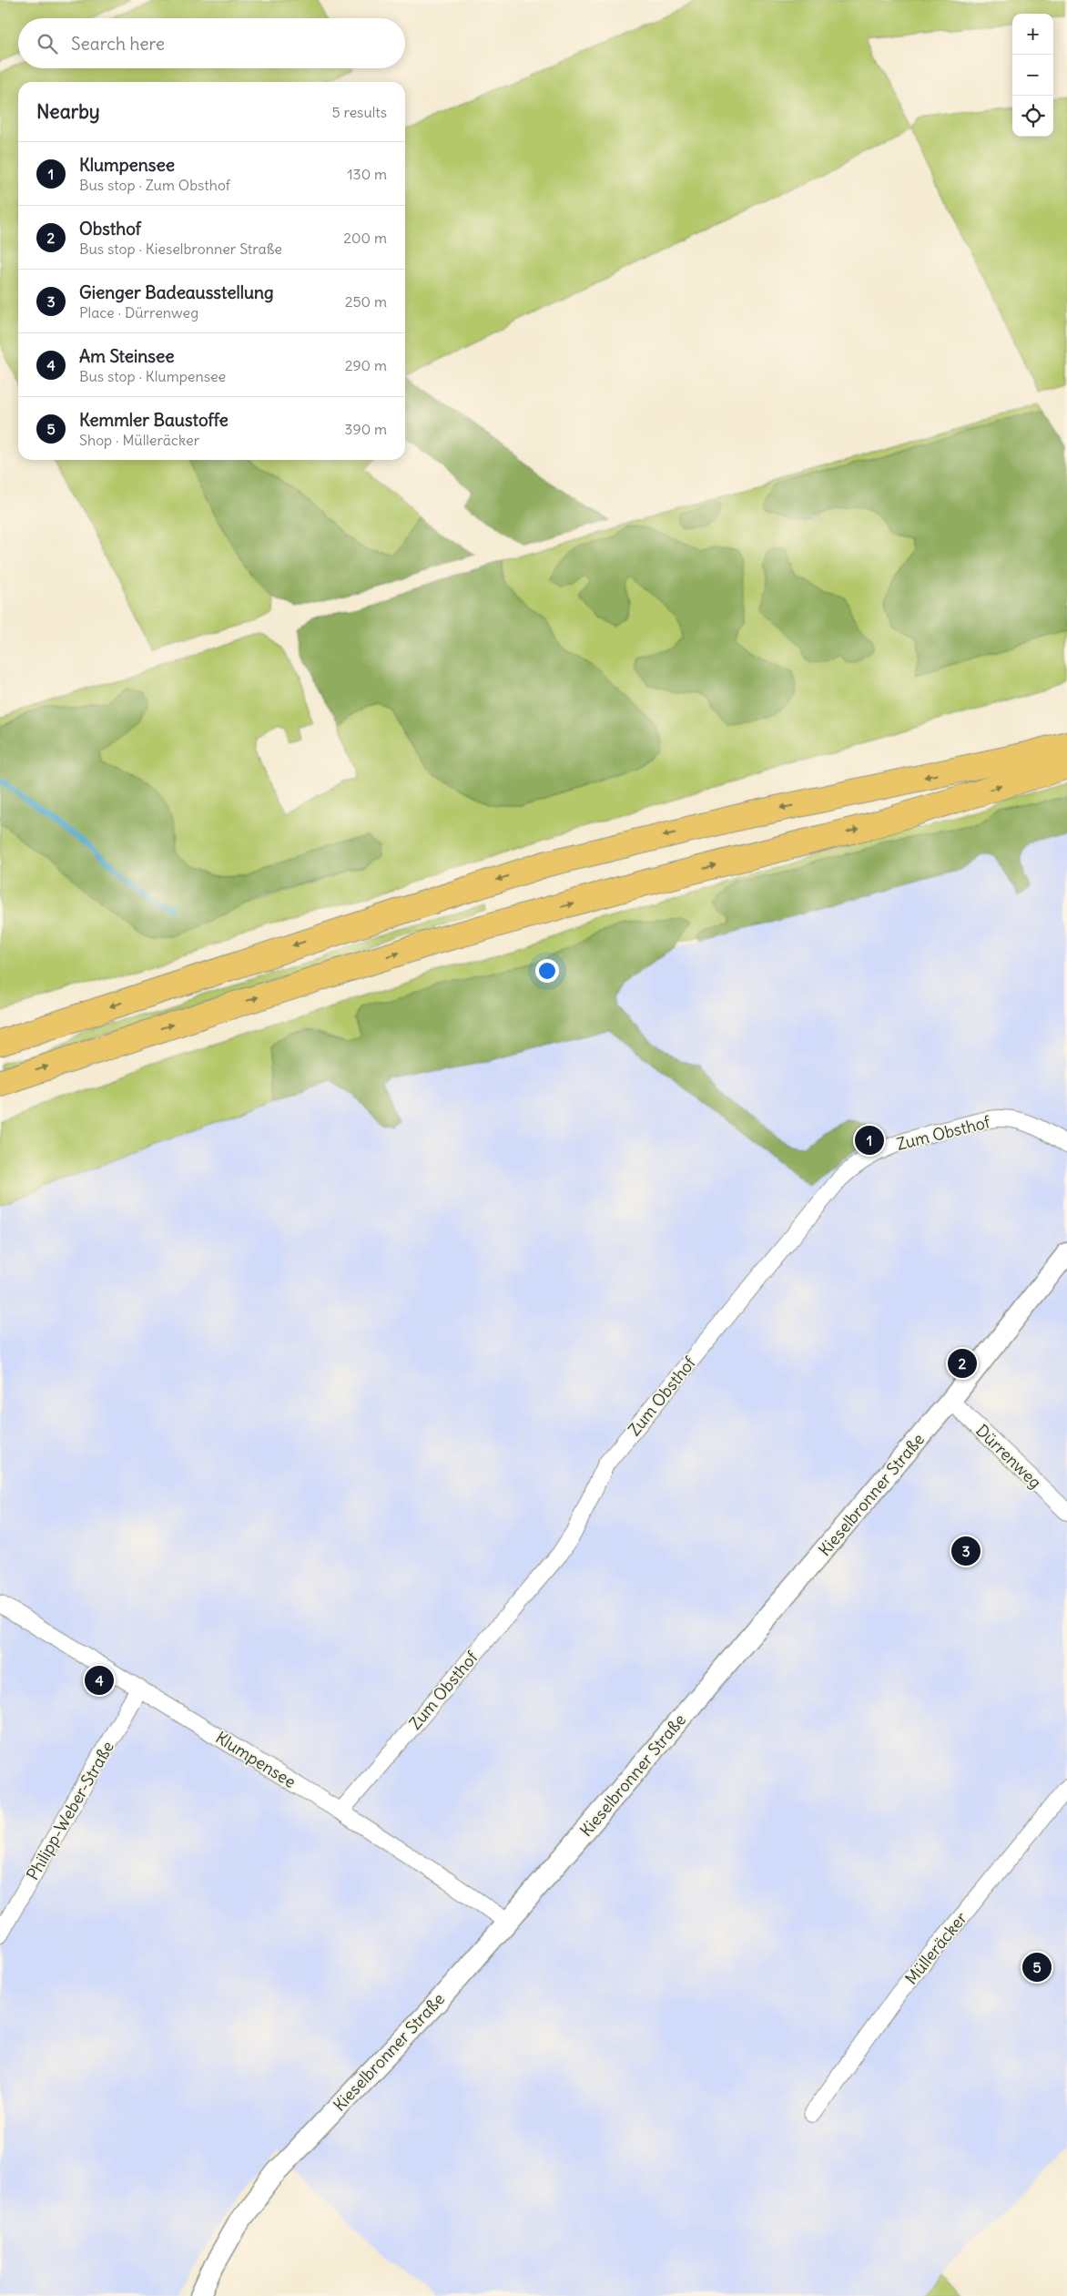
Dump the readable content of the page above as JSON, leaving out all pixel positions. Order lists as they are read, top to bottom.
{
  "streets": {
    "street": [
      "Zum Obsthof",
      "Dürrenweg",
      "Kieselbronner Straße",
      "Klumpensee",
      "Philipp-Weber-Straße",
      "Mülleräcker"
    ]
  },
  "crossings": [
    ["Zum Obsthof", "Klumpensee"],
    ["Dürrenweg", "Kieselbronner Straße"],
    ["Kieselbronner Straße", "Klumpensee"],
    ["Klumpensee", "Philipp-Weber-Straße"]
  ],
  "page": {
    "map_buttons": ["+", "−"],
    "search": "Search here",
    "heading": ["Nearby", "5 results"],
    "list": [
      {
        "mark": "1",
        "name": "Klumpensee",
        "note": "Bus stop · Zum Obsthof",
        "value": "130 m"
      },
      {
        "mark": "2",
        "name": "Obsthof",
        "note": "Bus stop · Kieselbronner Straße",
        "value": "200 m"
      },
      {
        "mark": "3",
        "name": "Gienger Badeausstellung",
        "note": "Place · Dürrenweg",
        "value": "250 m"
      },
      {
        "mark": "4",
        "name": "Am Steinsee",
        "note": "Bus stop · Klumpensee",
        "value": "290 m"
      },
      {
        "mark": "5",
        "name": "Kemmler Baustoffe",
        "note": "Shop · Mülleräcker",
        "value": "390 m"
      }
    ],
    "pins": [
      "1",
      "2",
      "3",
      "4",
      "5"
    ]
  }
}
